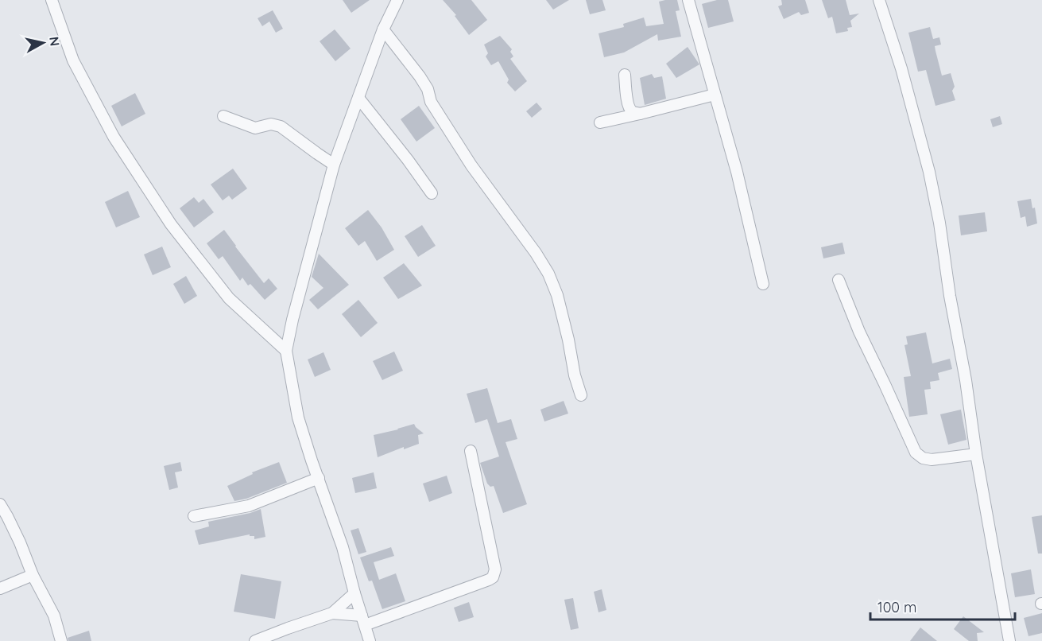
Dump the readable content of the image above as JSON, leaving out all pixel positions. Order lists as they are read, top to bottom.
{
  "scale_bar": "100 m",
  "north": "right"
}
